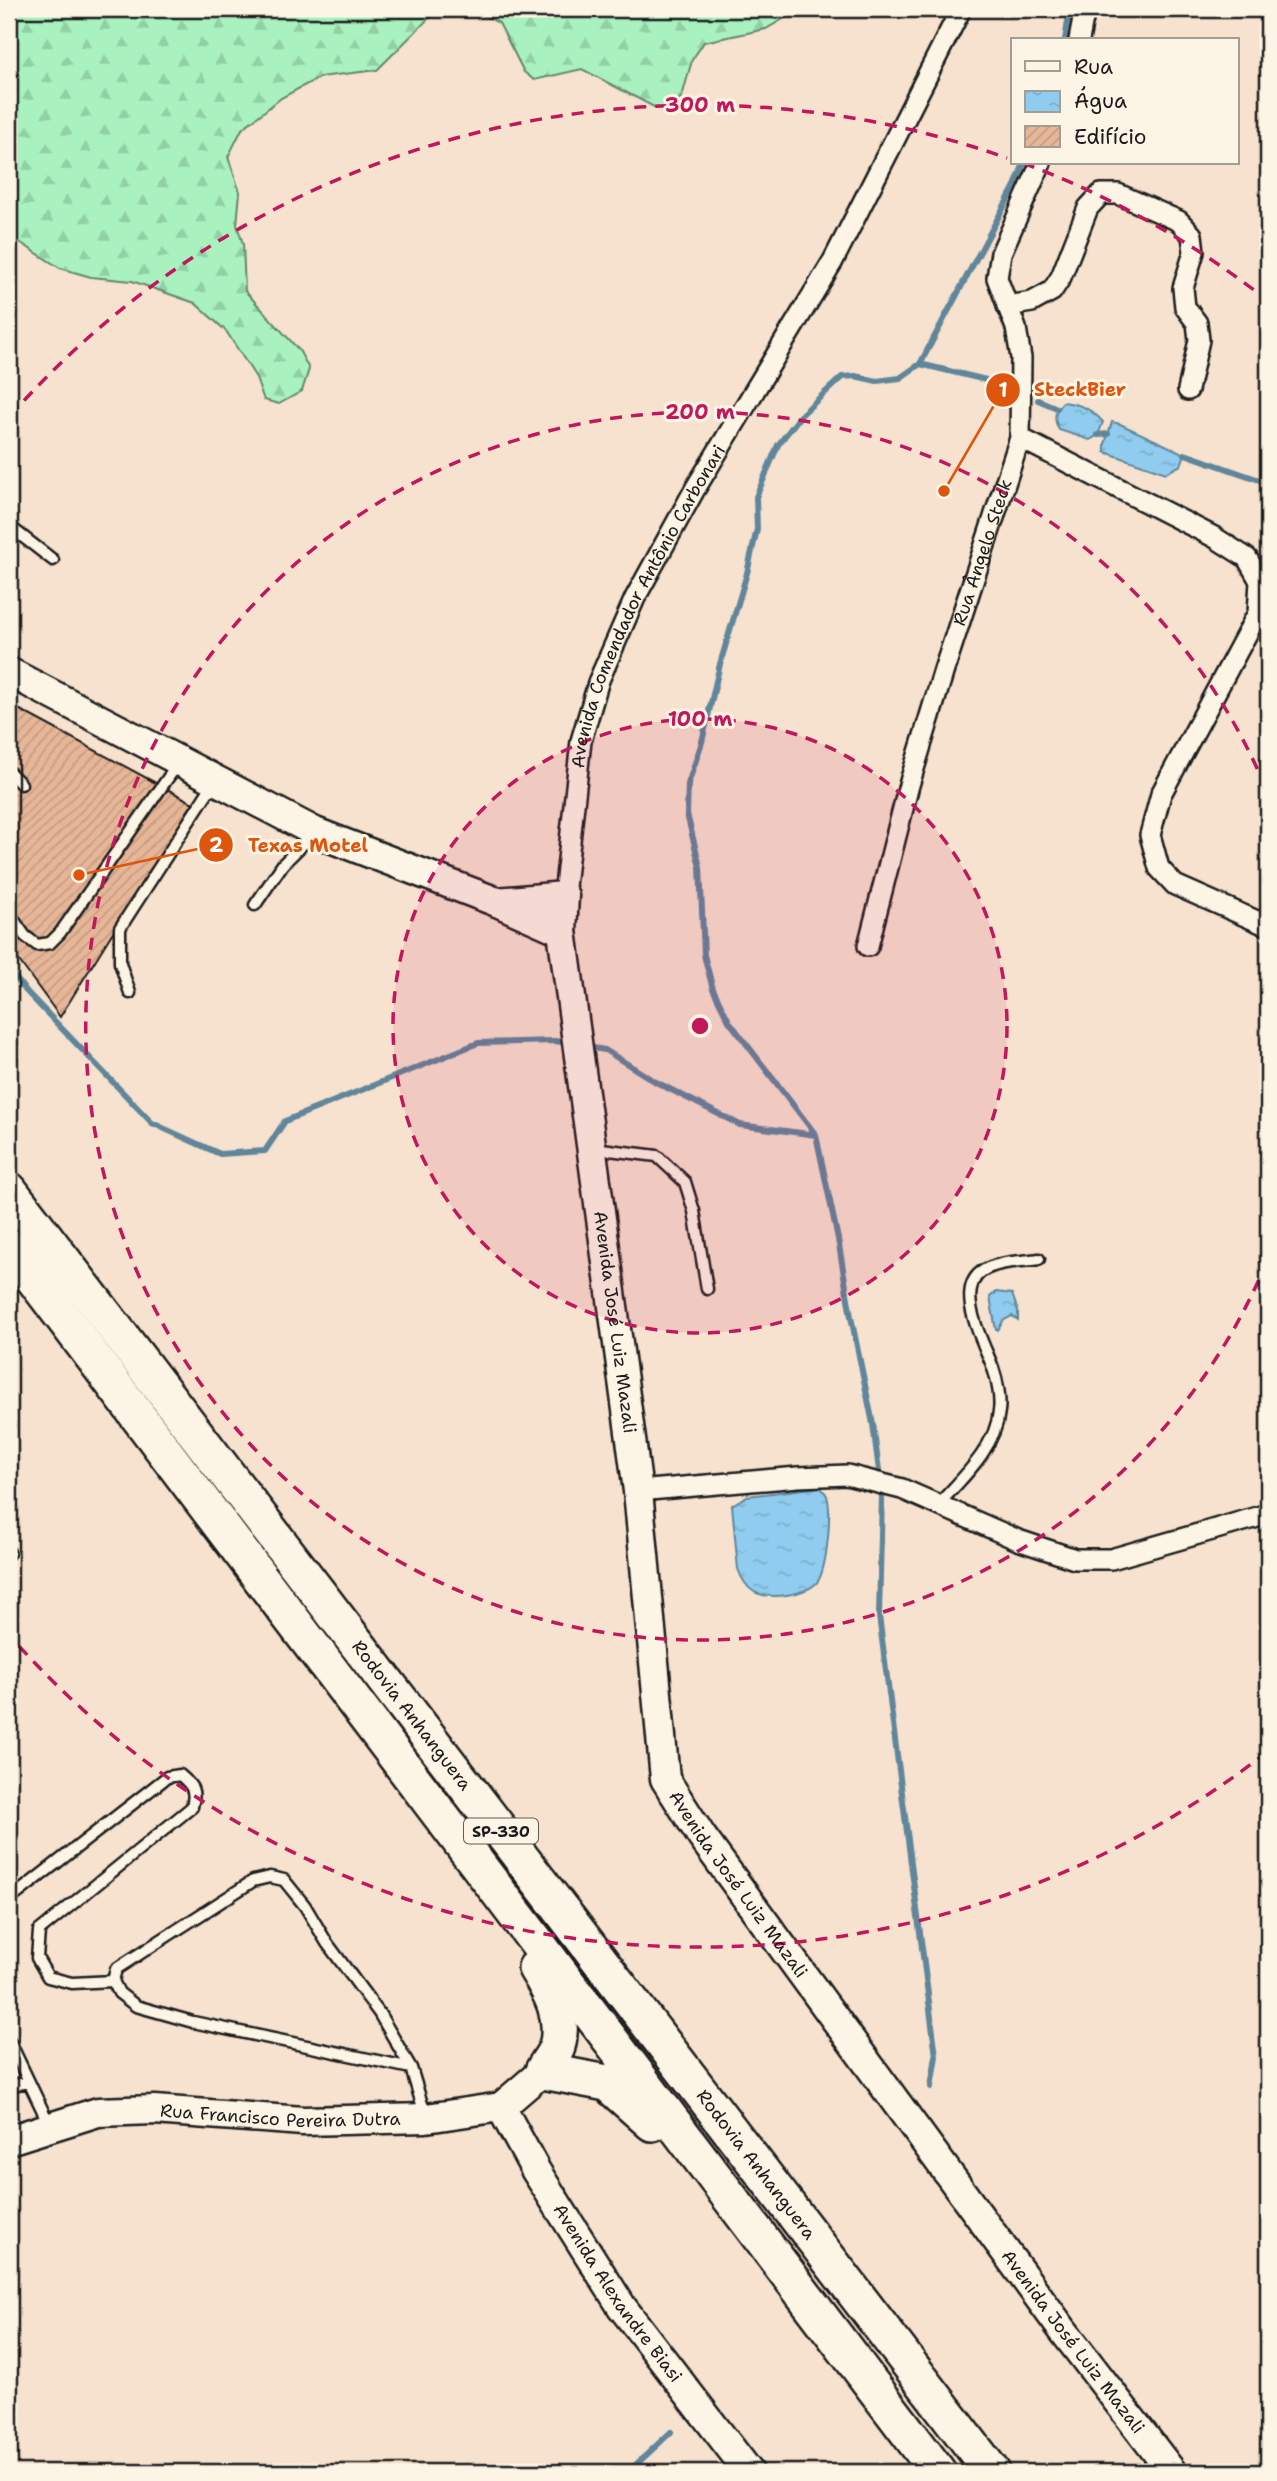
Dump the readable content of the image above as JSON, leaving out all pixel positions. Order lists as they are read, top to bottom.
{
  "streets": {
    "highway": ["Rodovia Anhanguera", "SP-330"],
    "main road": [
      "Avenida Comendador Antônio Carbonari",
      "Avenida José Luiz Mazali",
      "Rua Francisco Pereira Dutra",
      "Avenida Alexandre Biasi"
    ],
    "street": ["Rua Ângelo Steck"]
  },
  "crossings": [
    ["Avenida Comendador Antônio Carbonari", "Avenida José Luiz Mazali"],
    ["Rua Francisco Pereira Dutra", "Avenida Alexandre Biasi"]
  ],
  "places": ["SteckBier", "Texas Motel"],
  "legend": ["Rua", "Água", "Edifício"],
  "rings": ["300 m", "200 m", "100 m"]
}
